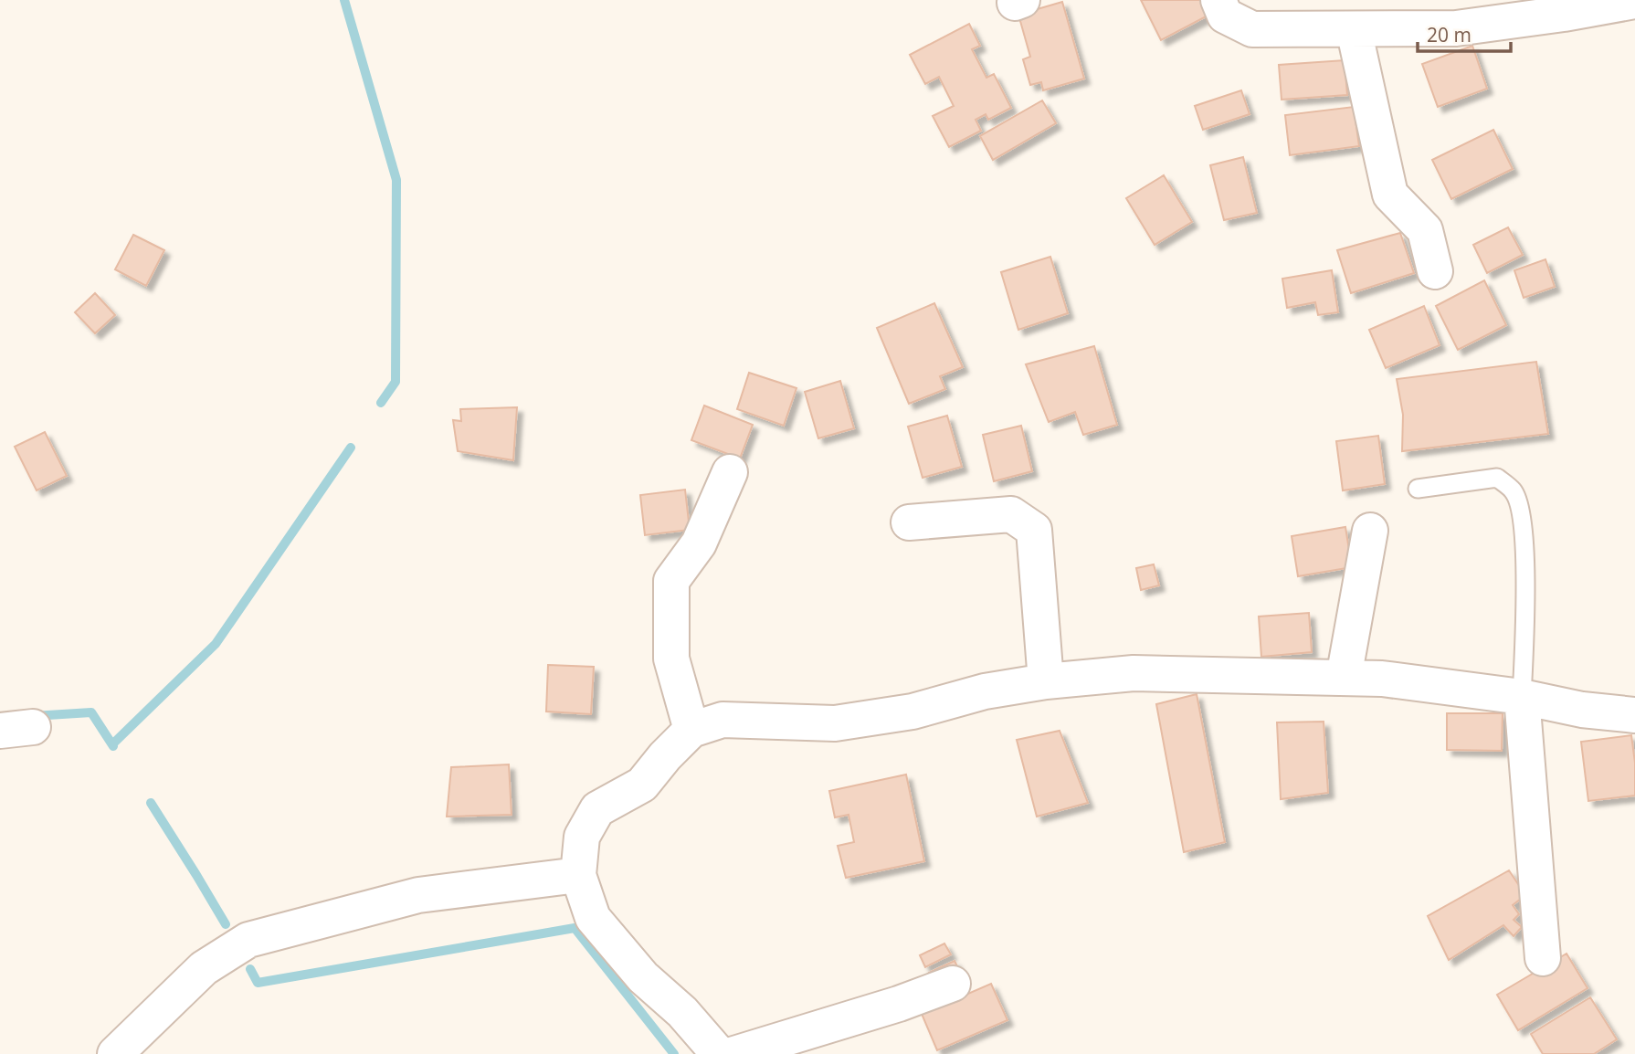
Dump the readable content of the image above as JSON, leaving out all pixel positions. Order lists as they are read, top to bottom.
{
  "scale_bar": "20 m"
}
